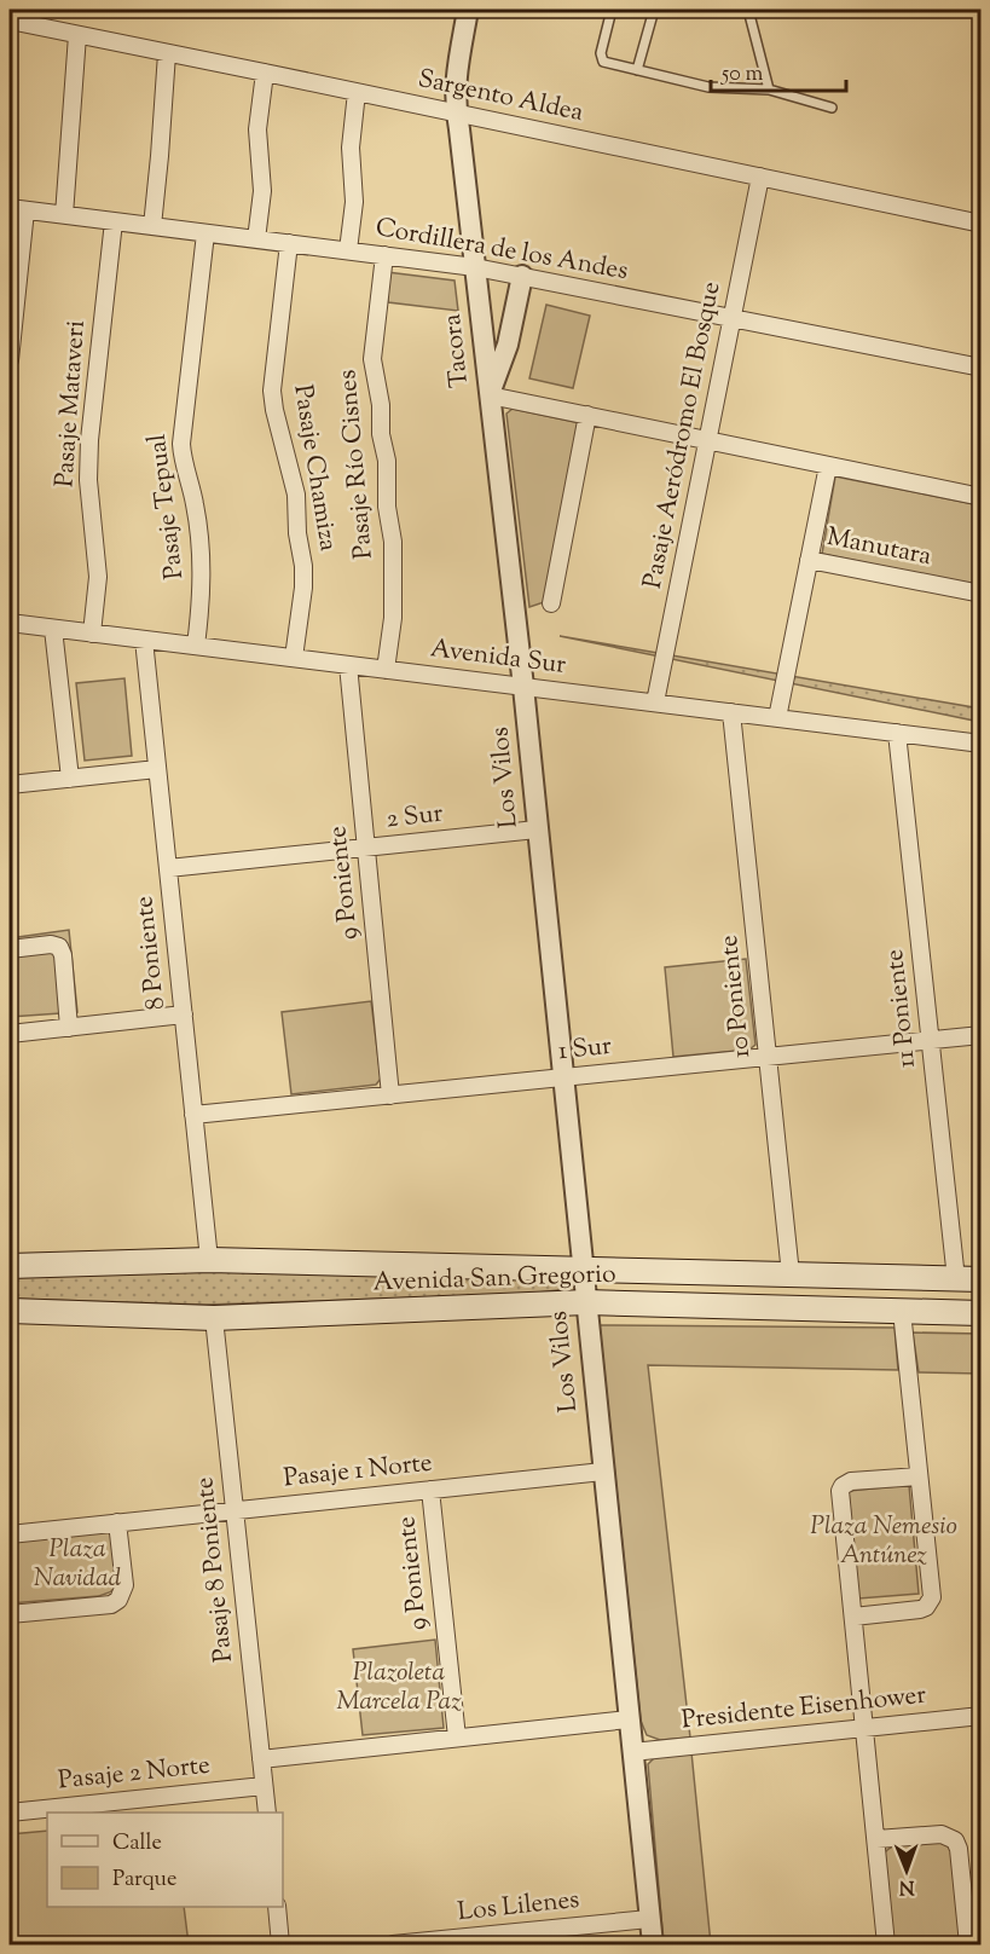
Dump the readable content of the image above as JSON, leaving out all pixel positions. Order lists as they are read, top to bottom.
{
  "streets": {
    "main road": ["Avenida San Gregorio"],
    "street": [
      "Sargento Aldea",
      "Cordillera de los Andes",
      "Tacora",
      "Pasaje Mataveri",
      "Pasaje Aeródromo El Bosque",
      "Pasaje Río Cisnes",
      "Pasaje Chamiza",
      "Pasaje Tepual",
      "Manutara",
      "Avenida Sur",
      "Los Vilos",
      "2 Sur",
      "9 Poniente",
      "8 Poniente",
      "10 Poniente",
      "11 Poniente",
      "1 Sur",
      "Pasaje 1 Norte",
      "Pasaje 8 Poniente",
      "Presidente Eisenhower",
      "Pasaje 2 Norte",
      "Los Lilenes"
    ]
  },
  "crossings": [
    ["Sargento Aldea", "Tacora"],
    ["Sargento Aldea", "Pasaje Aeródromo El Bosque"],
    ["Cordillera de los Andes", "Tacora"],
    ["Cordillera de los Andes", "Pasaje Mataveri"],
    ["Cordillera de los Andes", "Pasaje Aeródromo El Bosque"],
    ["Cordillera de los Andes", "Pasaje Río Cisnes"],
    ["Cordillera de los Andes", "Pasaje Chamiza"],
    ["Cordillera de los Andes", "Pasaje Tepual"],
    ["Tacora", "Avenida Sur"],
    ["Tacora", "Los Vilos"],
    ["Pasaje Mataveri", "Avenida Sur"],
    ["Pasaje Aeródromo El Bosque", "Avenida Sur"],
    ["Pasaje Río Cisnes", "Avenida Sur"],
    ["Pasaje Chamiza", "Avenida Sur"],
    ["Pasaje Tepual", "Avenida Sur"],
    ["Avenida Sur", "Los Vilos"],
    ["Avenida Sur", "9 Poniente"],
    ["Avenida Sur", "8 Poniente"],
    ["Avenida Sur", "10 Poniente"],
    ["Avenida Sur", "11 Poniente"],
    ["Los Vilos", "2 Sur"],
    ["Los Vilos", "1 Sur"],
    ["Los Vilos", "Avenida San Gregorio"],
    ["Los Vilos", "Pasaje 1 Norte"],
    ["Los Vilos", "Presidente Eisenhower"],
    ["Los Vilos", "Los Lilenes"],
    ["2 Sur", "9 Poniente"],
    ["2 Sur", "8 Poniente"],
    ["9 Poniente", "1 Sur"],
    ["9 Poniente", "Pasaje 1 Norte"],
    ["8 Poniente", "1 Sur"],
    ["8 Poniente", "Avenida San Gregorio"],
    ["10 Poniente", "1 Sur"],
    ["10 Poniente", "Avenida San Gregorio"],
    ["11 Poniente", "1 Sur"],
    ["11 Poniente", "Avenida San Gregorio"],
    ["Avenida San Gregorio", "Pasaje 8 Poniente"],
    ["Pasaje 1 Norte", "Pasaje 8 Poniente"],
    ["Pasaje 8 Poniente", "Pasaje 2 Norte"]
  ],
  "parks": ["Plaza Nemesio Antúnez", "Plaza Navidad", "Plazoleta Marcela Paz"],
  "legend": ["Calle", "Parque"],
  "scale_bar": "50 m",
  "north": "bottom"
}
